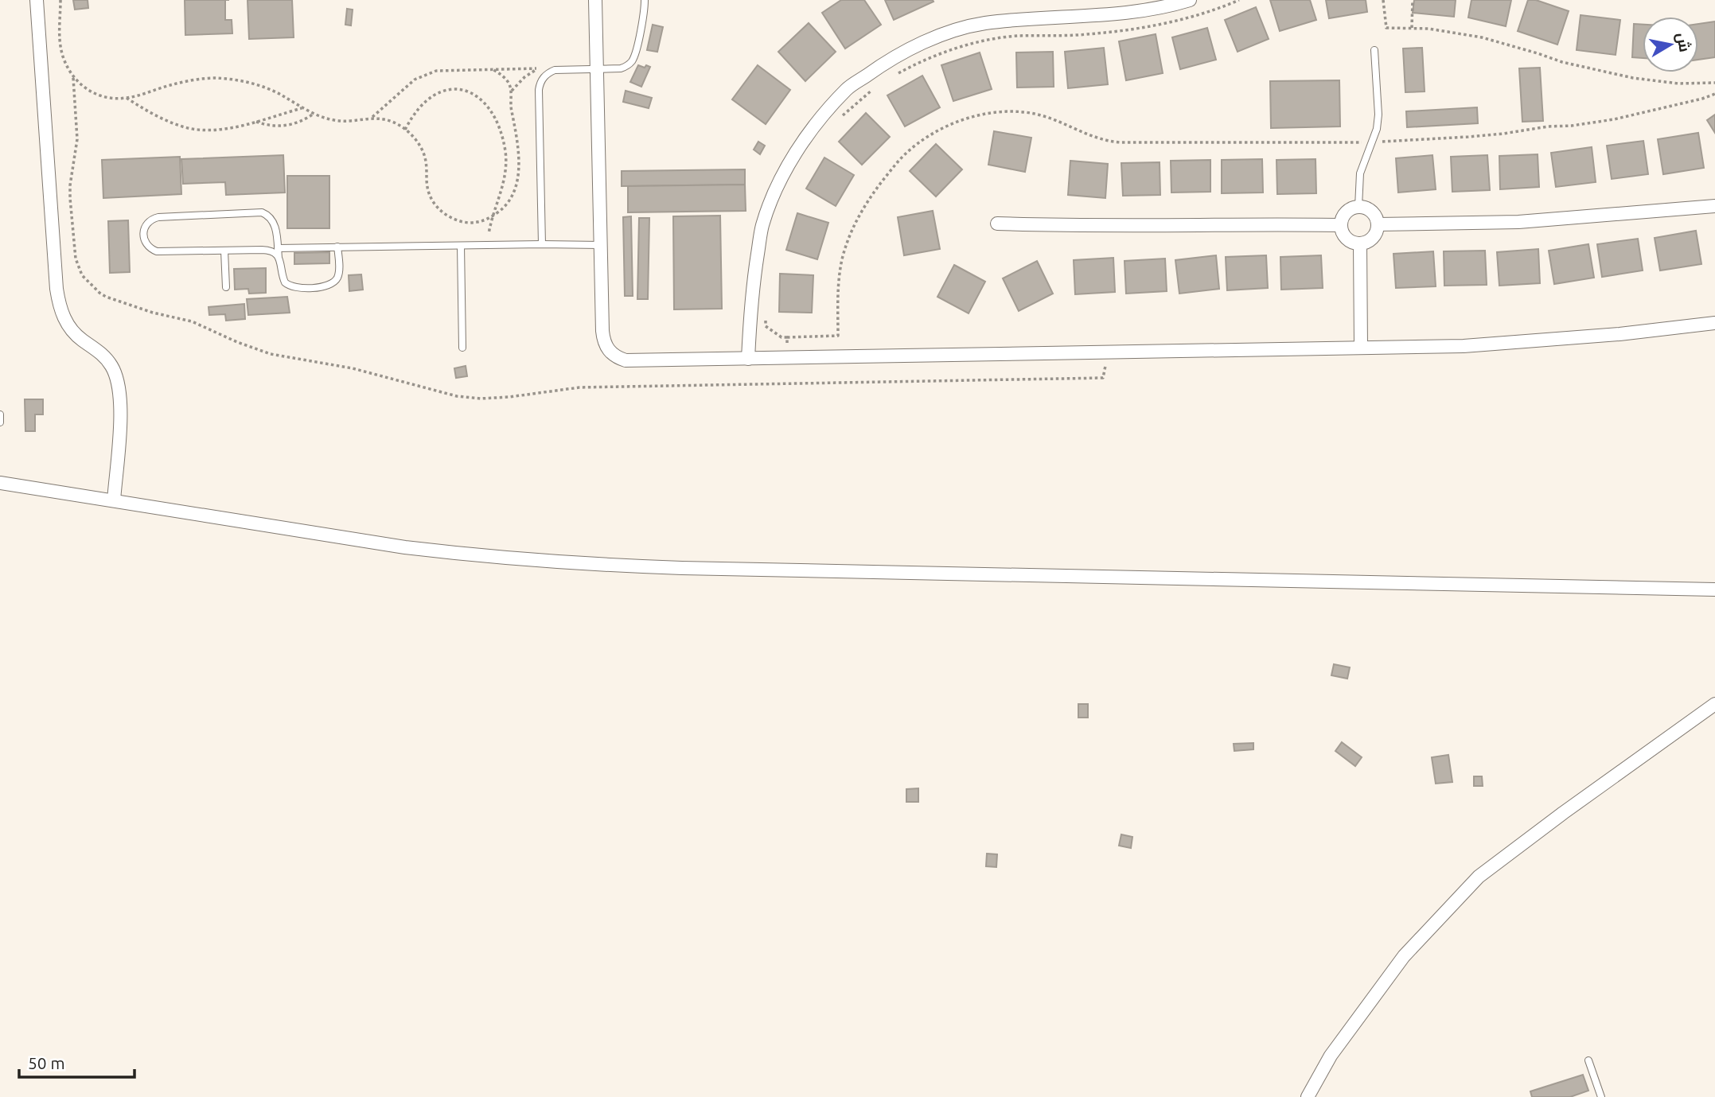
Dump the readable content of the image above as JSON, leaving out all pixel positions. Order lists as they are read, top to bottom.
{
  "scale_bar": "50 m",
  "north": "right"
}
